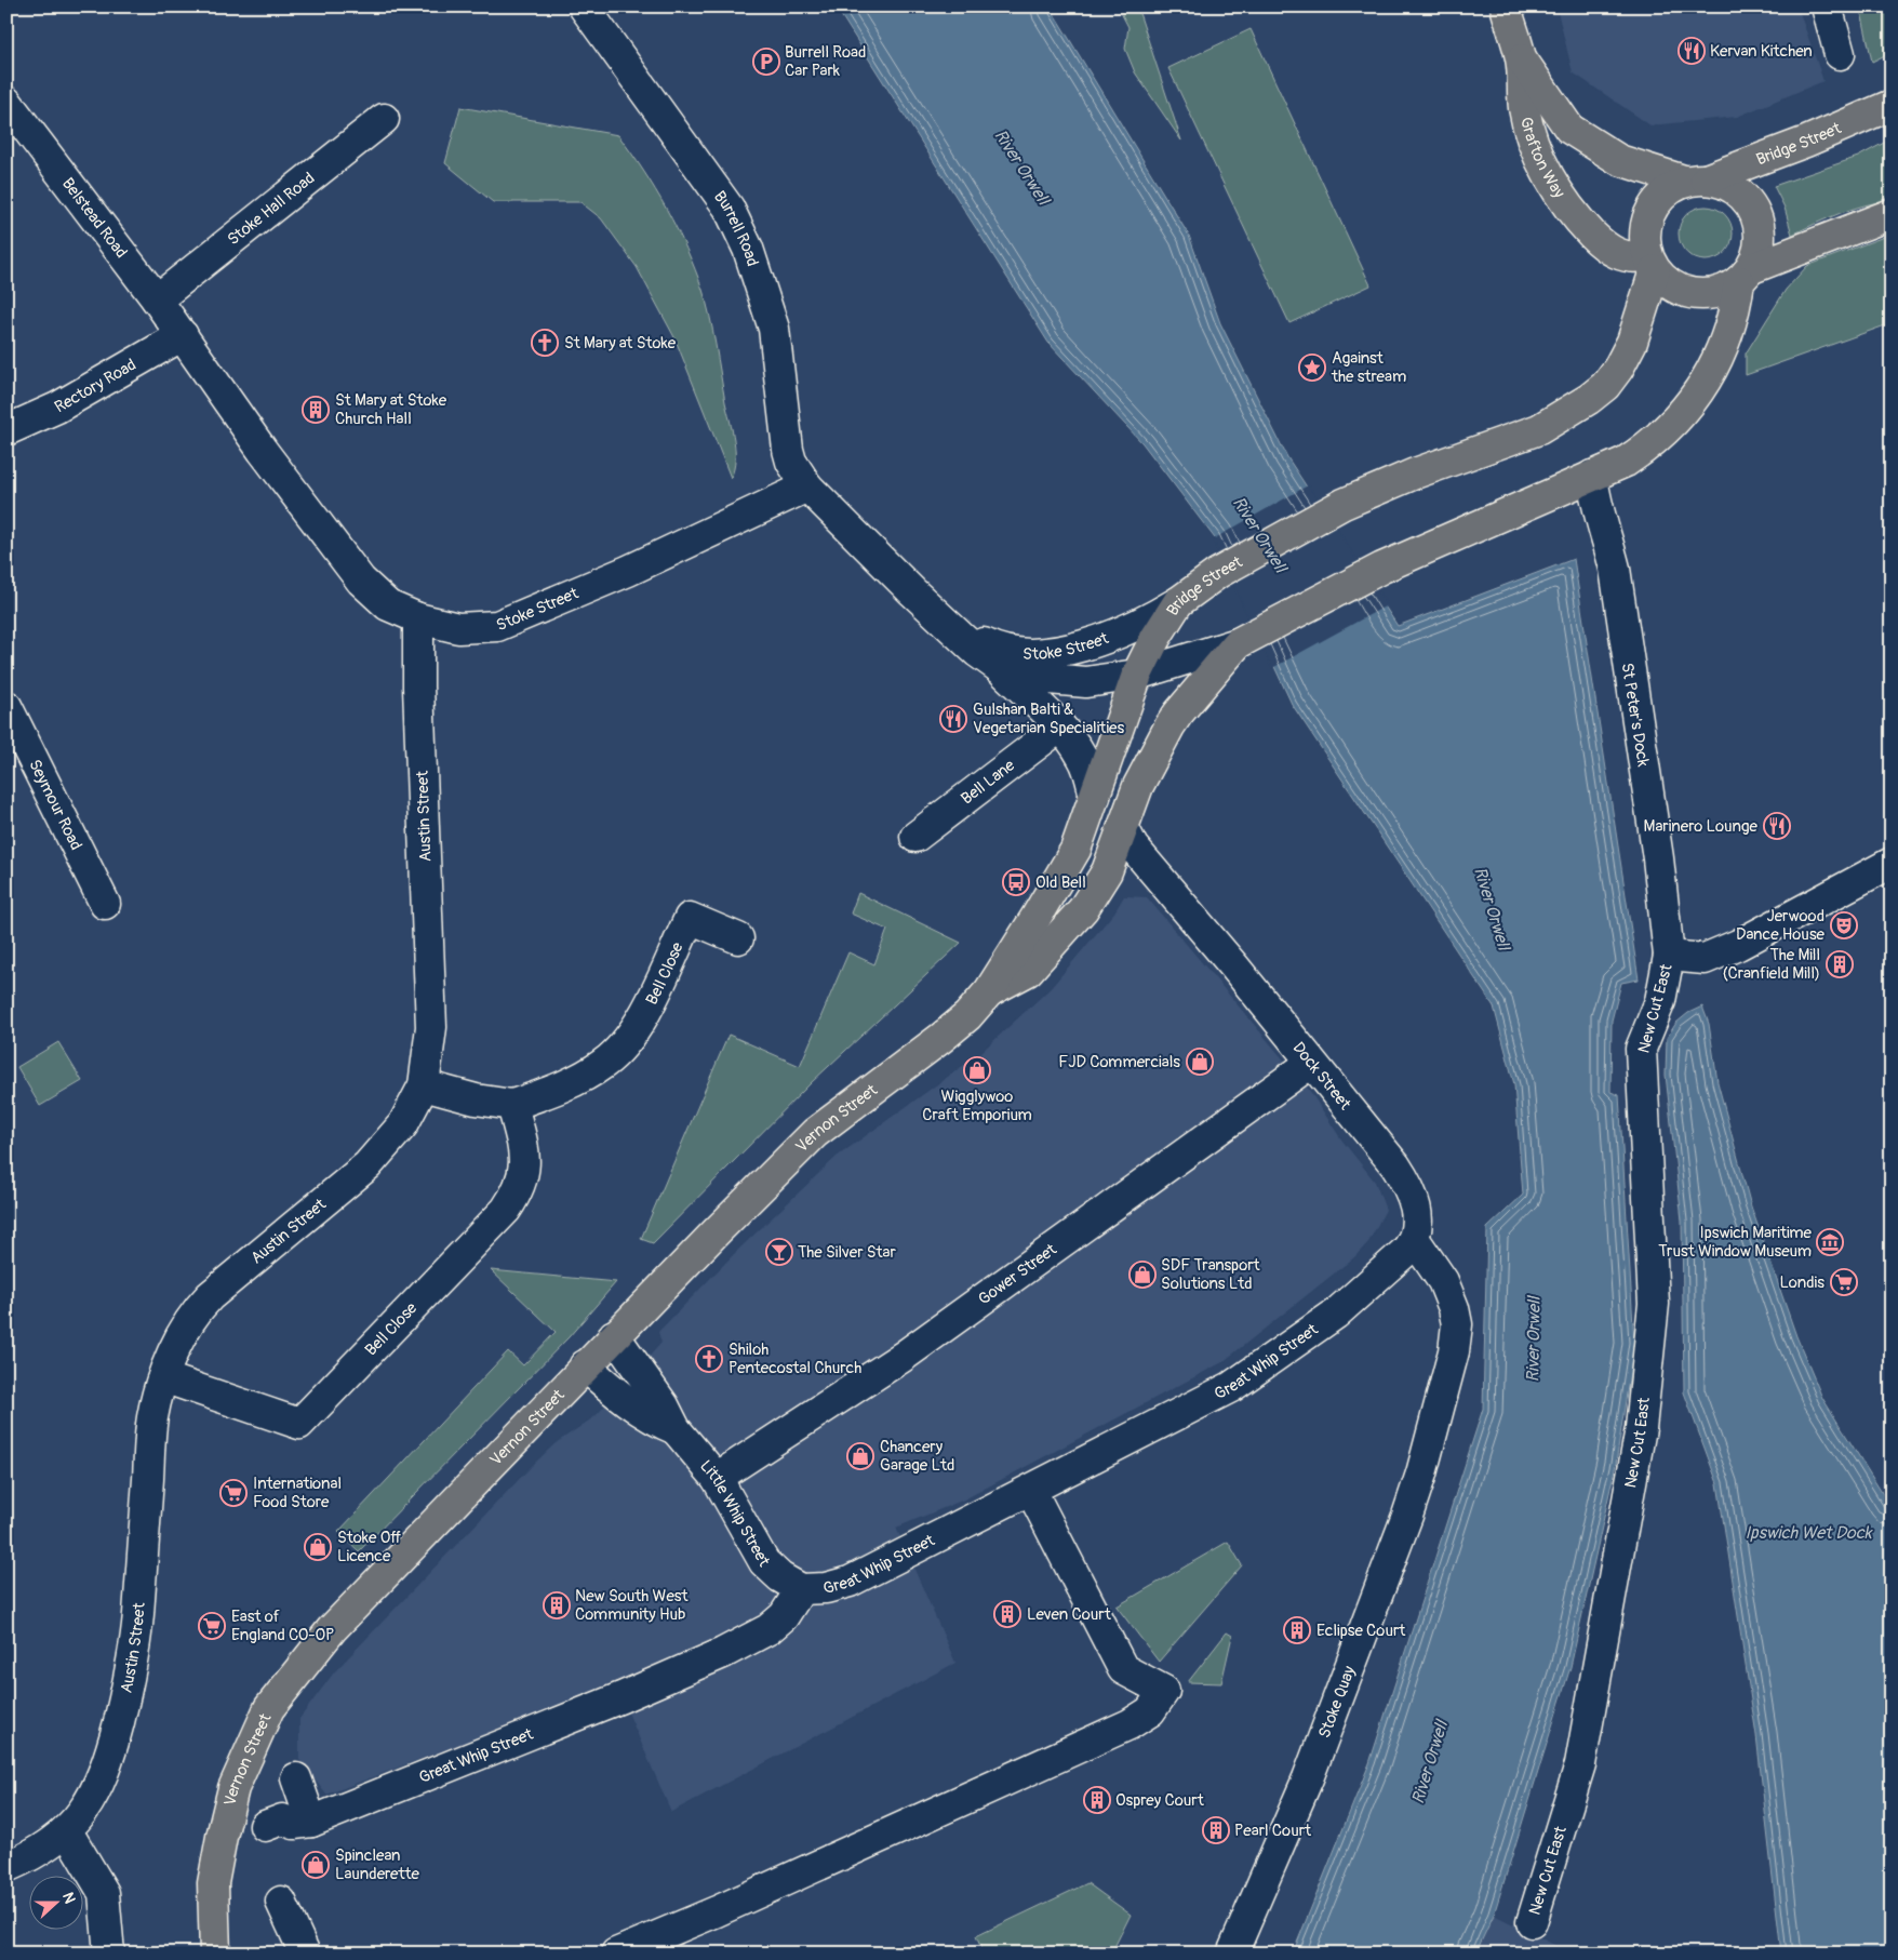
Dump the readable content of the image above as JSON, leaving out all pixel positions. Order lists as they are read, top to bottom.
{
  "streets": {
    "main road": ["Bridge Street", "Grafton Way", "Vernon Street"],
    "street": [
      "Stoke Hall Road",
      "Belstead Road",
      "Burrell Road",
      "Rectory Road",
      "Stoke Street",
      "St Peter's Dock",
      "Bell Lane",
      "Seymour Road",
      "Austin Street",
      "Bell Close",
      "New Cut East",
      "Dock Street",
      "Gower Street",
      "Great Whip Street",
      "Little Whip Street",
      "Stoke Quay"
    ]
  },
  "crossings": [
    ["Bridge Street", "Grafton Way"],
    ["Bridge Street", "Stoke Street"],
    ["Bridge Street", "Vernon Street"],
    ["Stoke Hall Road", "Belstead Road"],
    ["Belstead Road", "Rectory Road"],
    ["Belstead Road", "Stoke Street"],
    ["Burrell Road", "Stoke Street"],
    ["Rectory Road", "Stoke Street"],
    ["Stoke Street", "Austin Street"],
    ["St Peter's Dock", "New Cut East"],
    ["Austin Street", "Bell Close"],
    ["Dock Street", "Vernon Street"],
    ["Dock Street", "Gower Street"],
    ["Dock Street", "Great Whip Street"],
    ["Dock Street", "Stoke Quay"],
    ["Vernon Street", "Little Whip Street"],
    ["Gower Street", "Little Whip Street"],
    ["Great Whip Street", "Little Whip Street"],
    ["Great Whip Street", "Stoke Quay"]
  ],
  "water": ["River Orwell", "Ipswich Wet Dock"],
  "places": {
    "restaurant": ["Kervan Kitchen", "Gulshan Balti & Vegetarian Specialities", "Marinero Lounge"],
    "parking": ["Burrell Road Car Park"],
    "church": ["St Mary at Stoke", "Shiloh Pentecostal Church"],
    "place": ["Against the stream"],
    "building": [
      "St Mary at Stoke Church Hall",
      "The Mill (Cranfield Mill)",
      "New South West Community Hub",
      "Leven Court",
      "Eclipse Court",
      "Osprey Court",
      "Pearl Court"
    ],
    "bus stop": ["Old Bell"],
    "theatre": ["Jerwood Dance House"],
    "shop": [
      "FJD Commercials",
      "Wigglywoo Craft Emporium",
      "SDF Transport Solutions Ltd",
      "Chancery Garage Ltd",
      "Stoke Off Licence",
      "Spinclean Launderette"
    ],
    "museum": ["Ipswich Maritime Trust Window Museum"],
    "bar": ["The Silver Star"],
    "supermarket": ["Londis", "International Food Store", "East of England CO-OP"]
  },
  "north": "right"
}
